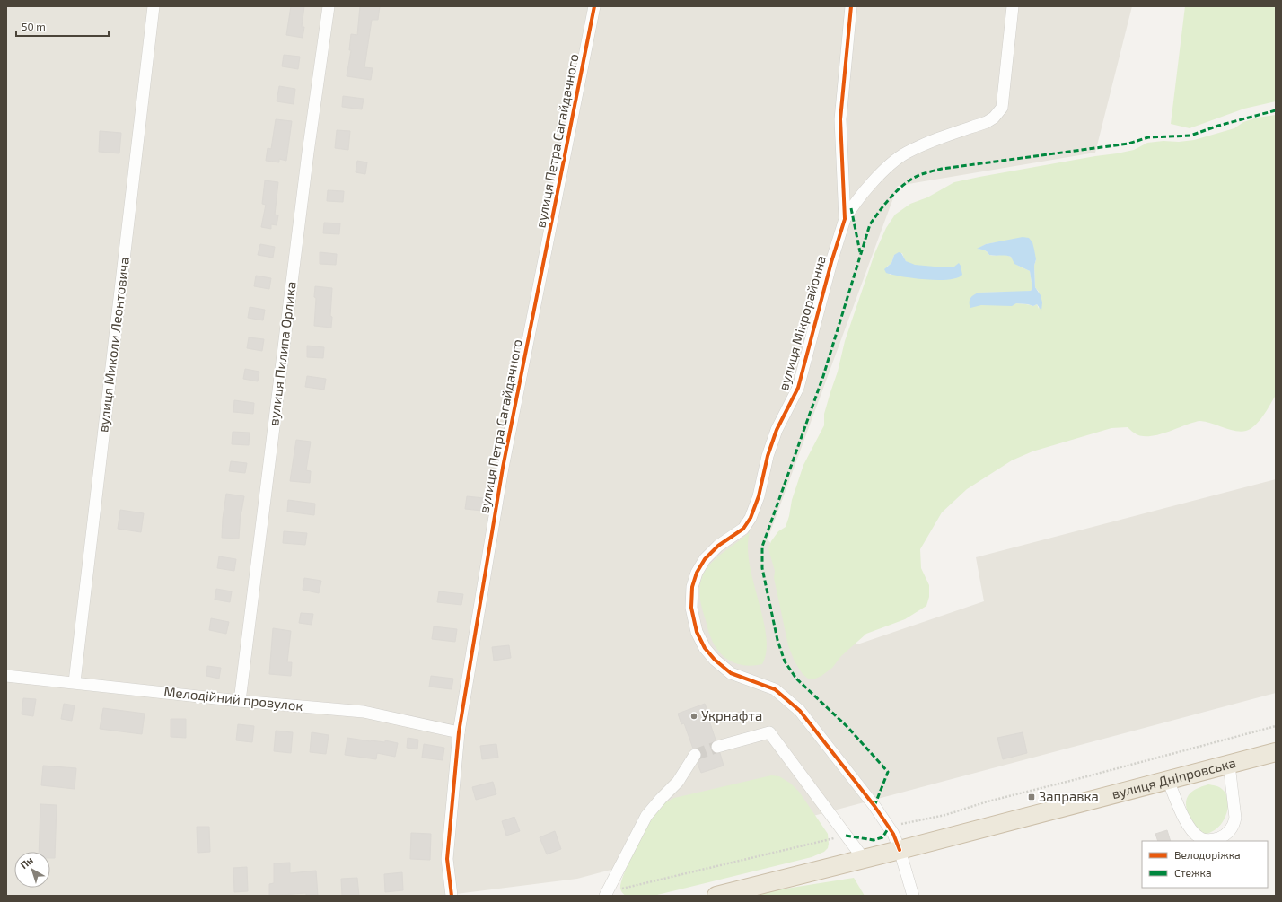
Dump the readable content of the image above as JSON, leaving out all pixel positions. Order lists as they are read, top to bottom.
{
  "streets": {
    "highway": ["вулиця Дніпровська"],
    "street": [
      "вулиця Петра Сагайдачного",
      "вулиця Мікрорайонна",
      "вулиця Миколи Леонтовича",
      "вулиця Пилипа Орлика",
      "Мелодійний провулок"
    ]
  },
  "crossings": [
    ["вулиця Петра Сагайдачного", "Мелодійний провулок"],
    ["вулиця Мікрорайонна", "вулиця Дніпровська"],
    ["вулиця Миколи Леонтовича", "Мелодійний провулок"],
    ["вулиця Пилипа Орлика", "Мелодійний провулок"]
  ],
  "places": {
    "other": ["Укрнафта"],
    "transit": ["Заправка"]
  },
  "legend": ["Велодоріжка", "Стежка"],
  "scale_bar": "50 m",
  "north": "top left"
}
